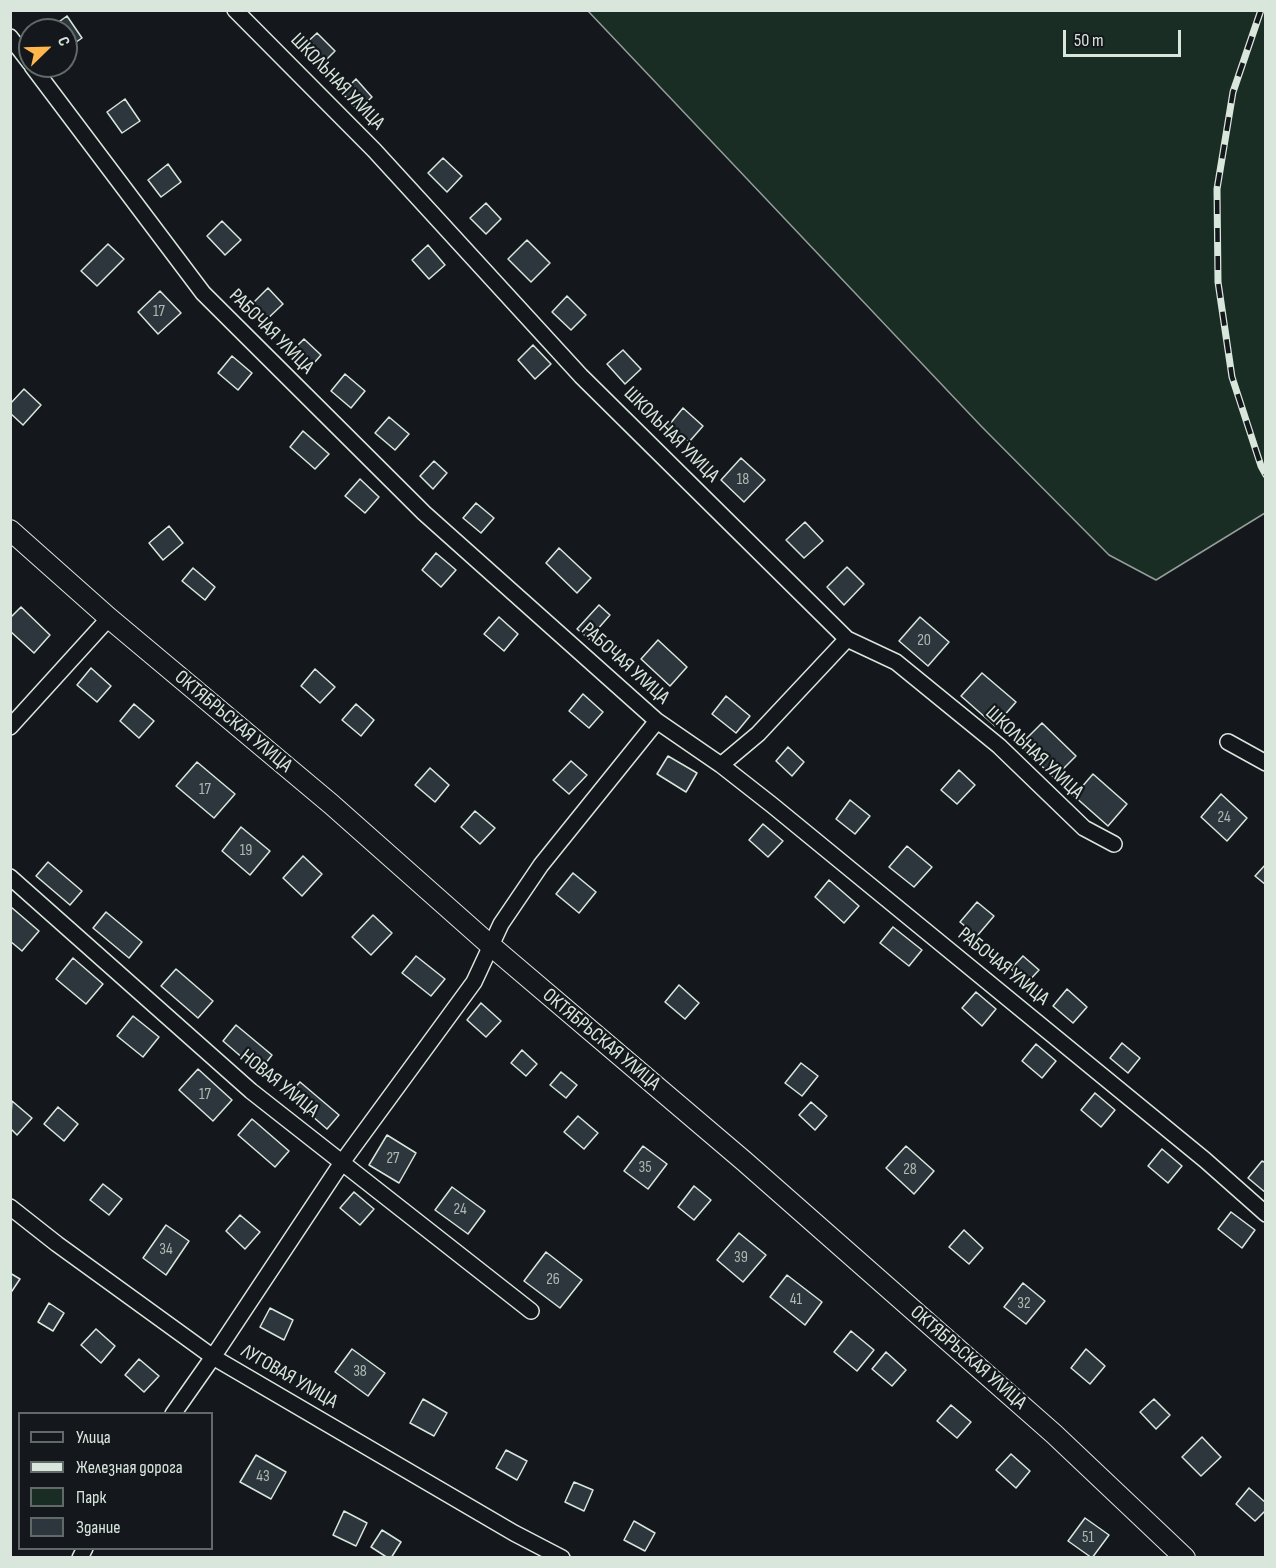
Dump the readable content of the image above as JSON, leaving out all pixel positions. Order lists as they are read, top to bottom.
{
  "streets": {
    "street": [
      "ШКОЛЬНАЯ УЛИЦА",
      "РАБОЧАЯ УЛИЦА",
      "ОКТЯБРЬСКАЯ УЛИЦА",
      "НОВАЯ УЛИЦА",
      "ЛУГОВАЯ УЛИЦА"
    ]
  },
  "house_numbers": [
    "17",
    "18",
    "20",
    "17",
    "24",
    "19",
    "17",
    "27",
    "35",
    "28",
    "24",
    "34",
    "39",
    "26",
    "41",
    "32",
    "38",
    "43",
    "51"
  ],
  "legend": [
    "Улица",
    "Железная дорога",
    "Парк",
    "Здание"
  ],
  "scale_bar": "50 m",
  "north": "top right"
}
